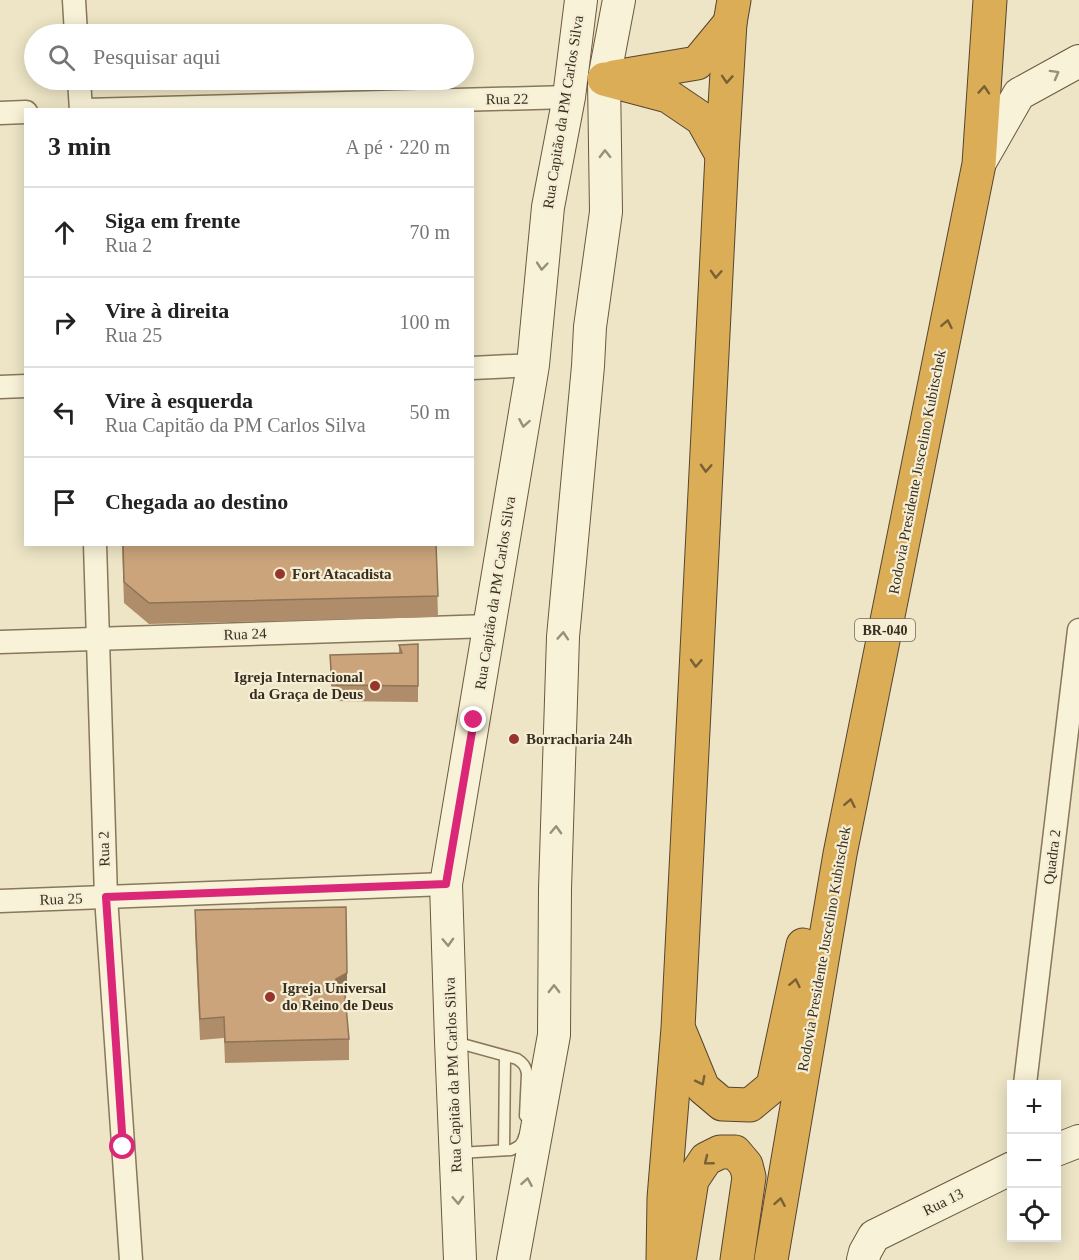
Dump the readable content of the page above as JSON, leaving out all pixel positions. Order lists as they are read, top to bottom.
{
  "streets": {
    "highway": ["Rodovia Presidente Juscelino Kubitschek", "BR-040"],
    "main road": ["Rua Capitão da PM Carlos Silva", "Rua 13"],
    "street": [
      "Rua 22",
      "Rua 24",
      "Rua 2",
      "Quadra 2",
      "Rua 25"
    ]
  },
  "crossings": [
    ["Rua 22", "Rua Capitão da PM Carlos Silva"],
    ["Rua Capitão da PM Carlos Silva", "Rua 24"],
    ["Rua Capitão da PM Carlos Silva", "Rua 25"],
    ["Rua 24", "Rua 2"],
    ["Rua 2", "Rua 25"]
  ],
  "places": [
    "Fort Atacadista",
    "Igreja Internacional da Graça de Deus",
    "Borracharia 24h",
    "Igreja Universal do Reino de Deus"
  ],
  "page": {
    "search": "Pesquisar aqui",
    "heading": ["3 min", "A pé · 220 m"],
    "list": [
      ["Siga em frente", "Rua 2", "70 m"],
      ["Vire à direita", "Rua 25", "100 m"],
      ["Vire à esquerda", "Rua Capitão da PM Carlos Silva", "50 m"],
      "Chegada ao destino"
    ],
    "map_buttons": ["+", "−"]
  }
}
